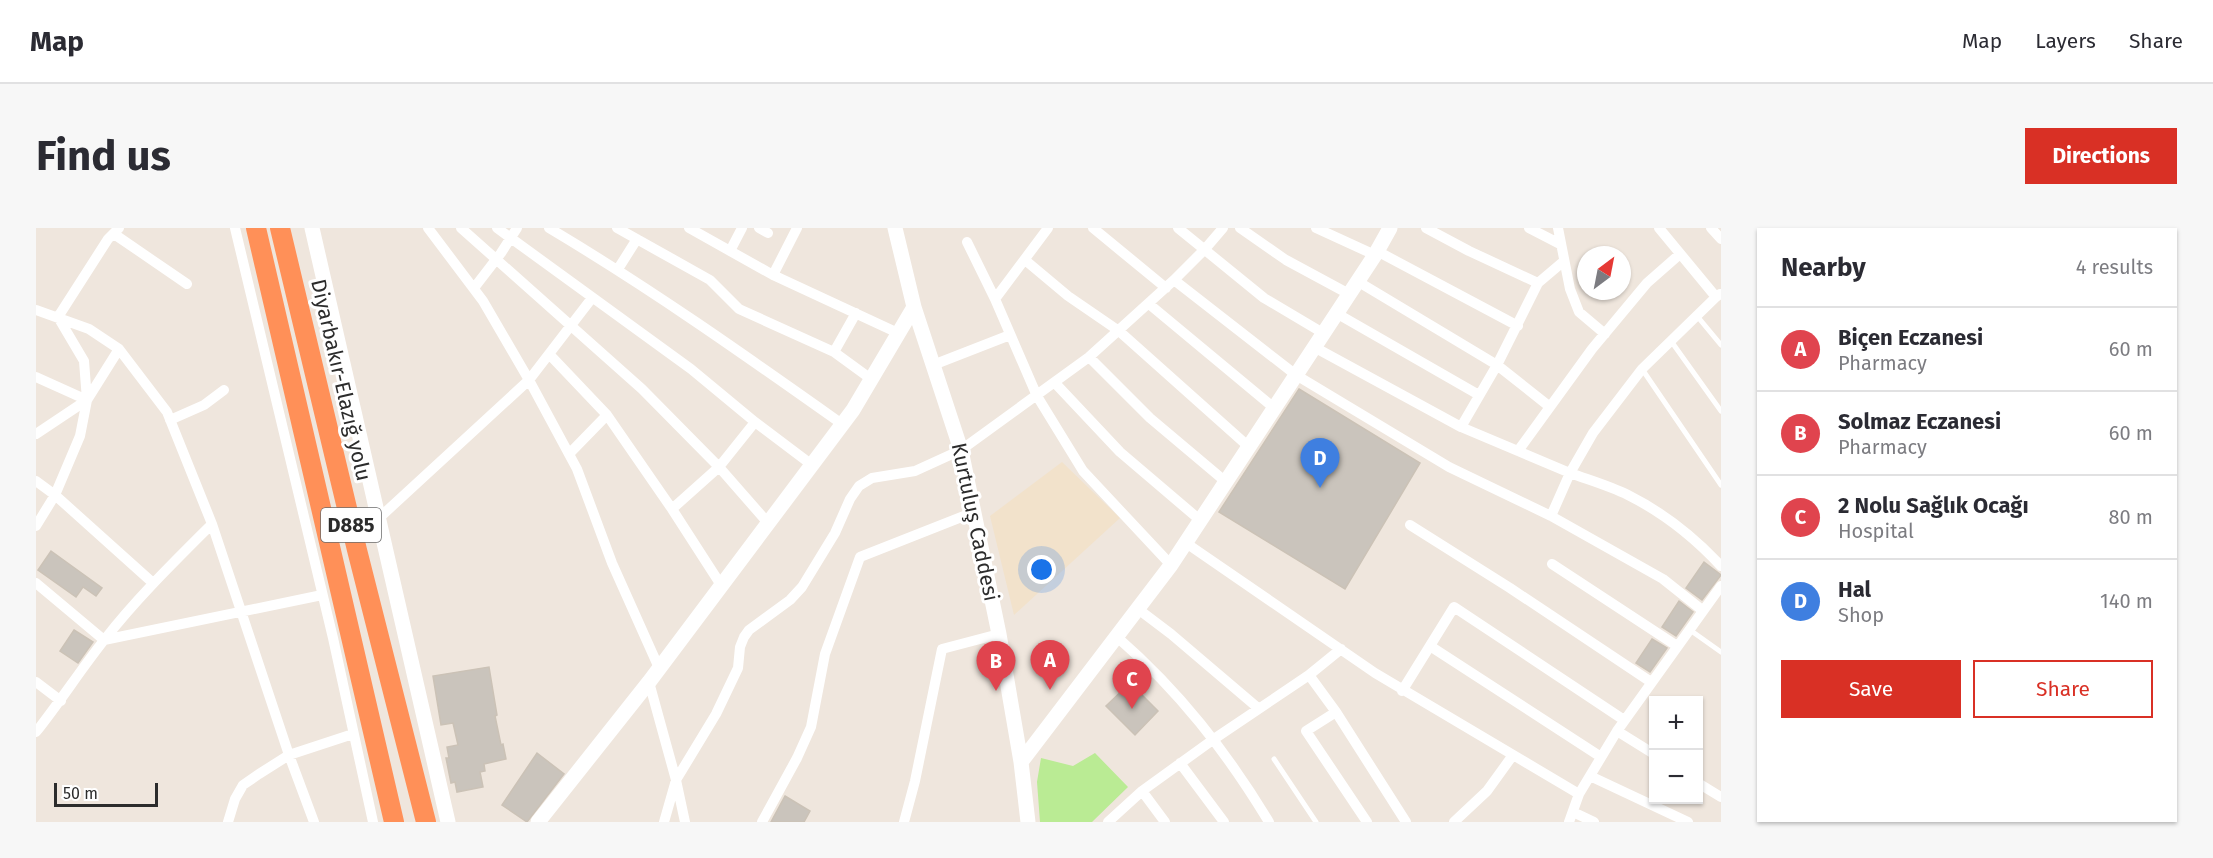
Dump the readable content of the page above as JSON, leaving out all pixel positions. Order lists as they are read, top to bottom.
{
  "streets": {
    "highway": ["Diyarbakır-Elazığ yolu", "D885"],
    "street": ["Kurtuluş Caddesi"]
  },
  "scale_bar": "50 m",
  "north": "top right",
  "page": {
    "header": "Map",
    "nav": ["Map", "Layers", "Share"],
    "buttons": [
      "Directions",
      ["Save", "Share"]
    ],
    "title": "Find us",
    "heading": ["Nearby", "4 results"],
    "list": [
      {
        "mark": "A",
        "name": "Biçen Eczanesi",
        "note": "Pharmacy",
        "value": "60 m"
      },
      {
        "mark": "B",
        "name": "Solmaz Eczanesi",
        "note": "Pharmacy",
        "value": "60 m"
      },
      {
        "mark": "C",
        "name": "2 Nolu Sağlık Ocağı",
        "note": "Hospital",
        "value": "80 m"
      },
      {
        "mark": "D",
        "name": "Hal",
        "note": "Shop",
        "value": "140 m"
      }
    ],
    "pins": [
      "D",
      "A",
      "B",
      "C"
    ],
    "map_buttons": ["+", "−"],
    "scale": "50 m"
  }
}
